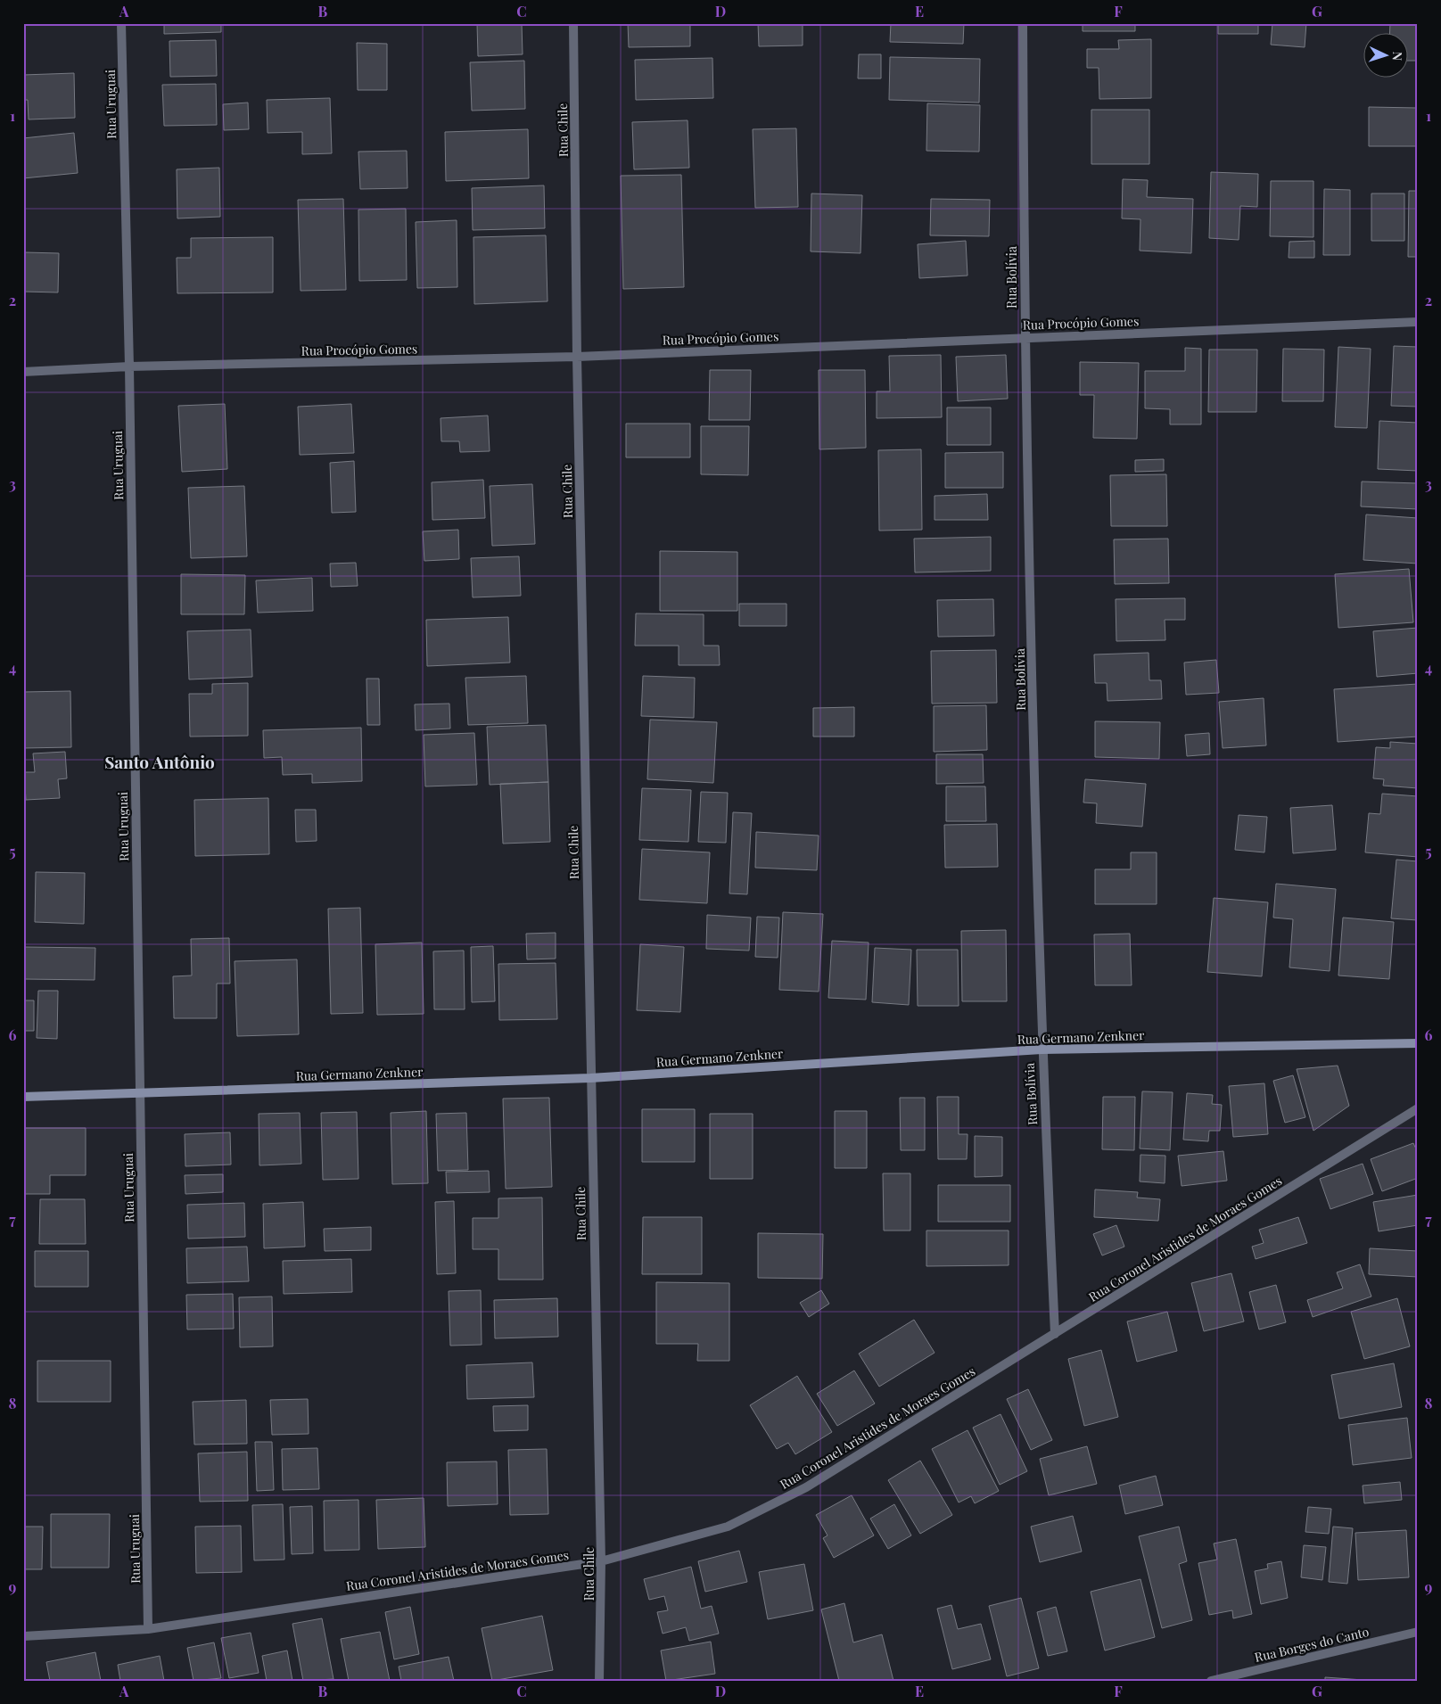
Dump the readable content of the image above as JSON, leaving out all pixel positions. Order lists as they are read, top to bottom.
{
  "streets": {
    "street": [
      "Rua Uruguai",
      "Rua Chile",
      "Rua Bolívia",
      "Rua Procópio Gomes",
      "Rua Germano Zenkner",
      "Rua Coronel Aristides de Moraes Gomes",
      "Rua Borges do Canto"
    ]
  },
  "crossings": [
    ["Rua Uruguai", "Rua Procópio Gomes"],
    ["Rua Uruguai", "Rua Germano Zenkner"],
    ["Rua Uruguai", "Rua Coronel Aristides de Moraes Gomes"],
    ["Rua Chile", "Rua Procópio Gomes"],
    ["Rua Chile", "Rua Germano Zenkner"],
    ["Rua Chile", "Rua Coronel Aristides de Moraes Gomes"],
    ["Rua Bolívia", "Rua Procópio Gomes"],
    ["Rua Bolívia", "Rua Germano Zenkner"],
    ["Rua Bolívia", "Rua Coronel Aristides de Moraes Gomes"]
  ],
  "districts": ["Santo Antônio"],
  "north": "right",
  "grid": {
    "columns": [
      "A",
      "B",
      "C",
      "D",
      "E",
      "F",
      "G"
    ],
    "rows": [
      "1",
      "2",
      "3",
      "4",
      "5",
      "6",
      "7",
      "8",
      "9"
    ]
  }
}
